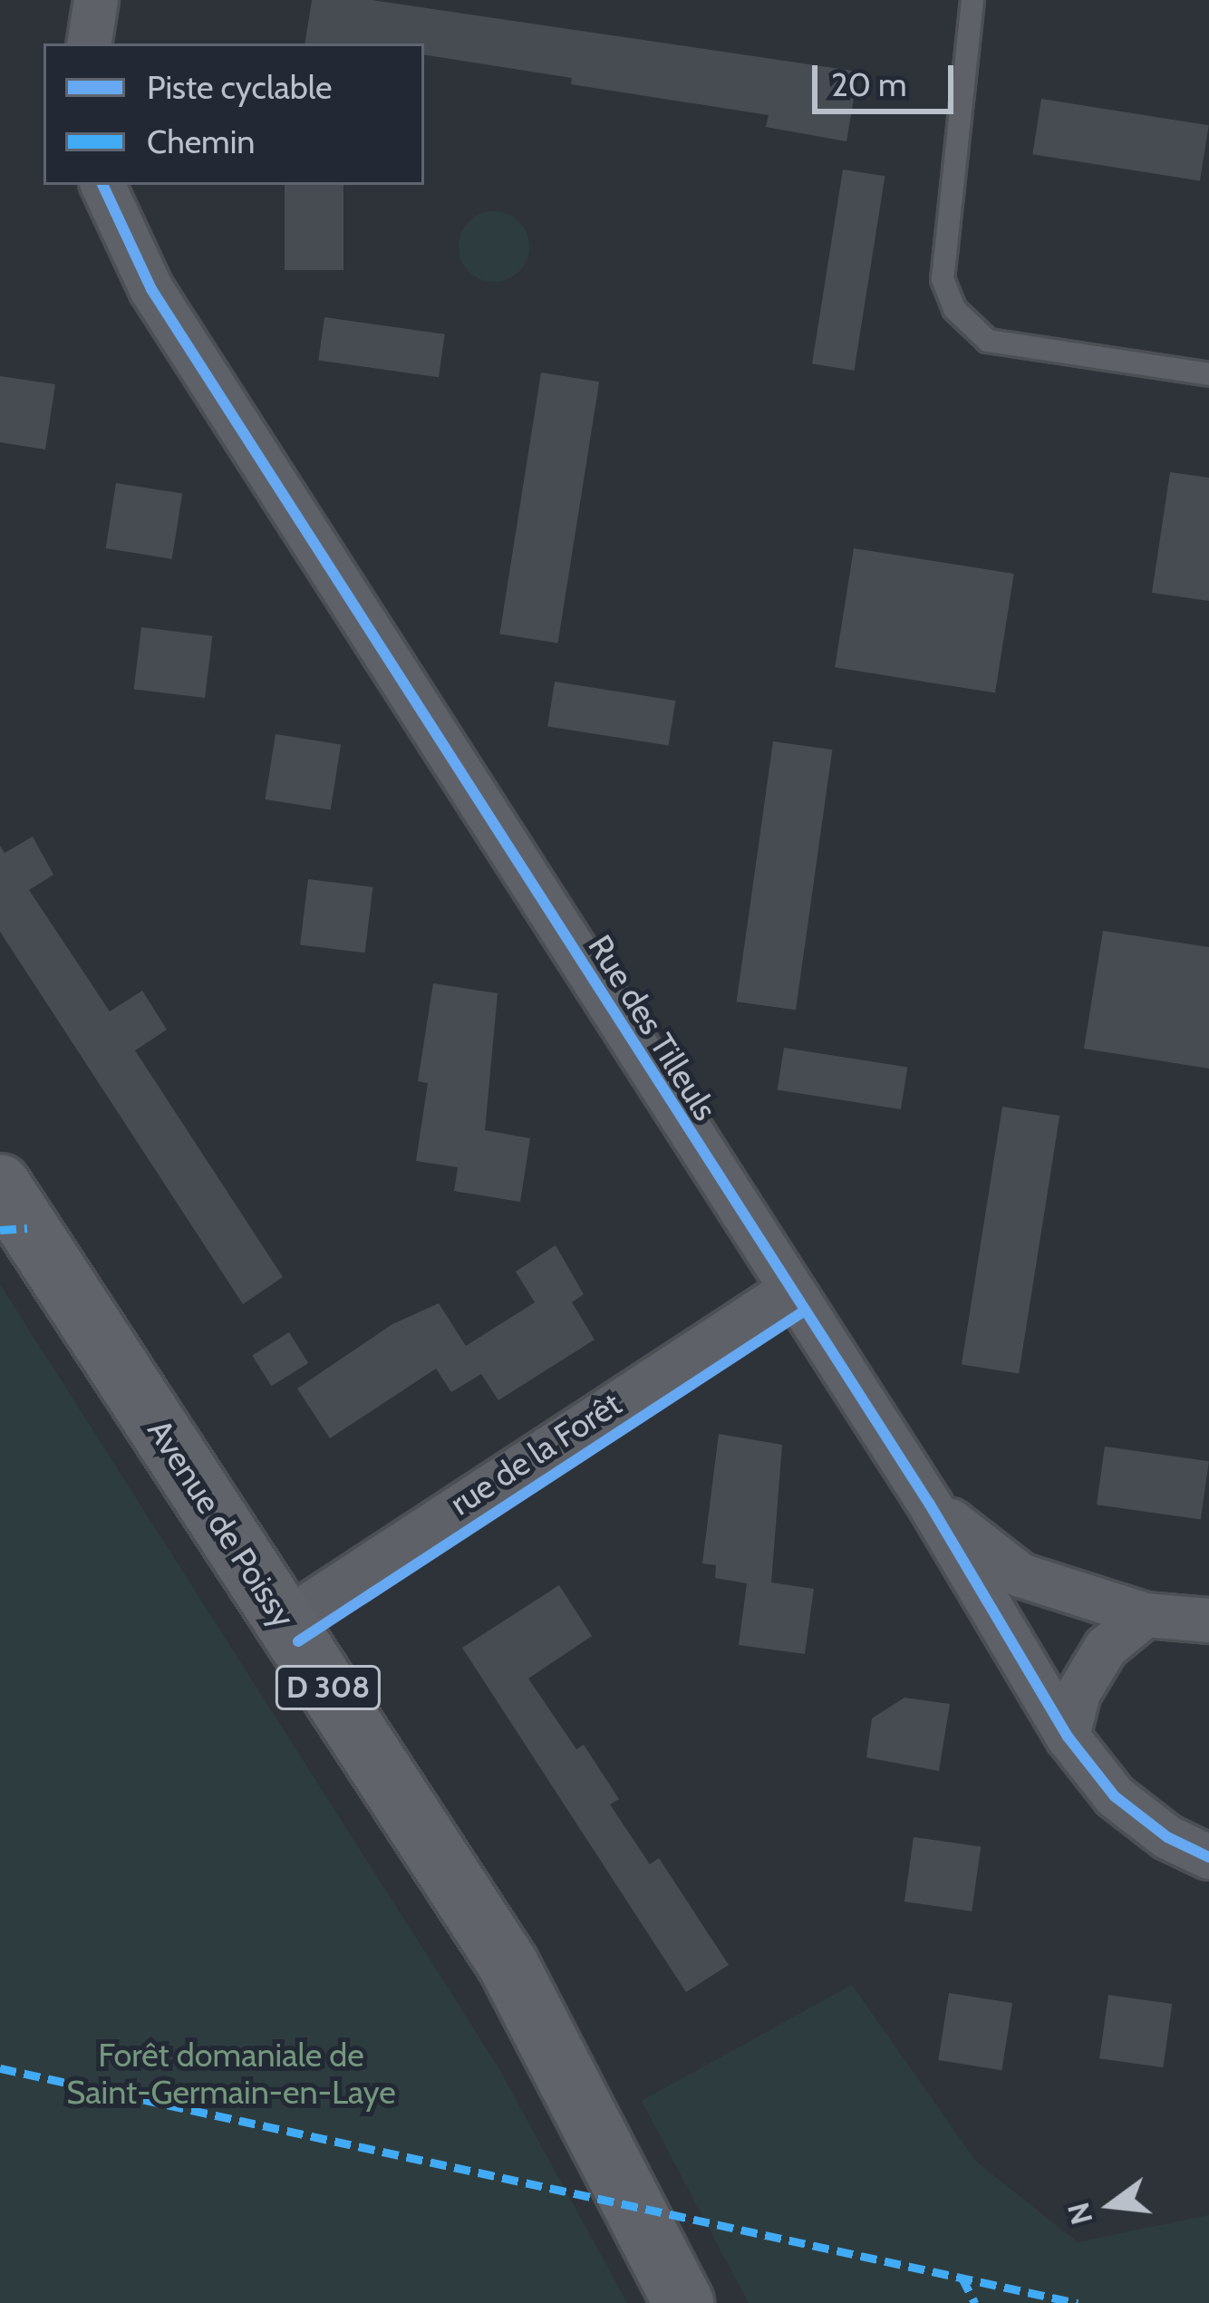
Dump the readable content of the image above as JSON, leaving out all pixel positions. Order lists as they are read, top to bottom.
{
  "streets": {
    "main road": ["Avenue de Poissy", "D 308"],
    "street": ["Rue des Tilleuls", "rue de la Forêt"]
  },
  "crossings": [
    ["Rue des Tilleuls", "rue de la Forêt"],
    ["rue de la Forêt", "Avenue de Poissy"],
    ["Avenue de Poissy", "D 308"]
  ],
  "parks": ["Forêt domaniale de Saint-Germain-en-Laye"],
  "legend": ["Piste cyclable", "Chemin"],
  "scale_bar": "20 m",
  "north": "left"
}
